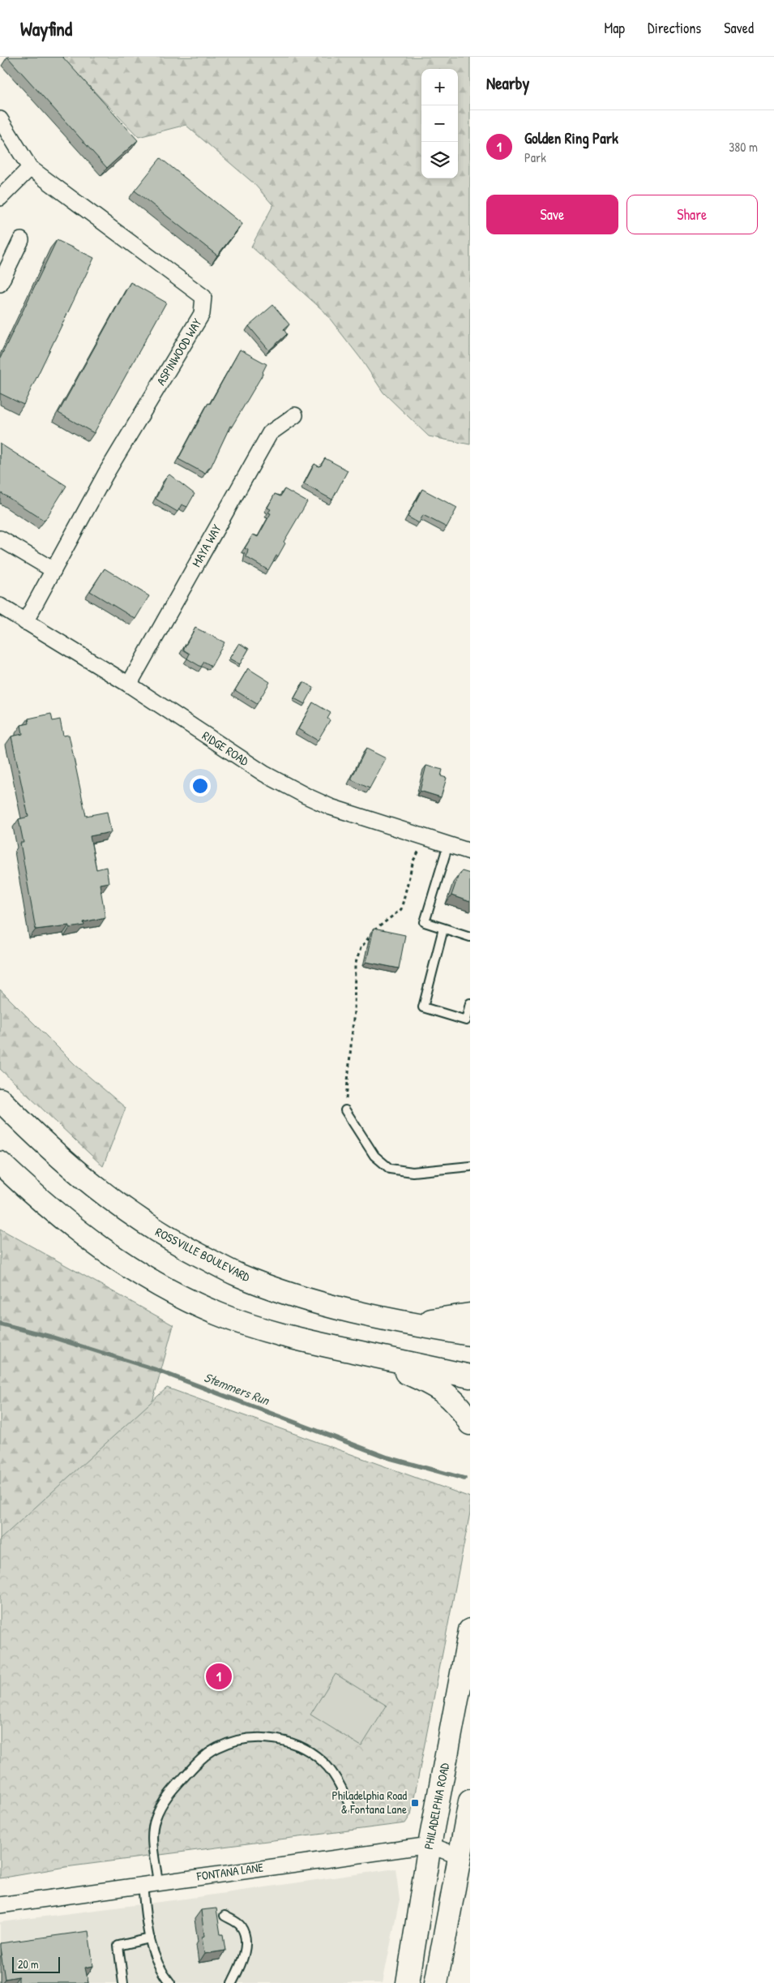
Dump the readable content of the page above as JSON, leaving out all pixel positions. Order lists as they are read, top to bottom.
{
  "streets": {
    "main road": ["ROSSVILLE BOULEVARD", "PHILADELPHIA ROAD"],
    "street": [
      "ASPINWOOD WAY",
      "MAYA WAY",
      "RIDGE ROAD",
      "FONTANA LANE"
    ]
  },
  "crossings": [
    ["ASPINWOOD WAY", "RIDGE ROAD"],
    ["MAYA WAY", "RIDGE ROAD"],
    ["PHILADELPHIA ROAD", "FONTANA LANE"]
  ],
  "water": ["Stemmers Run"],
  "places": {
    "transit": ["Philadelphia Road & Fontana Lane"]
  },
  "scale_bar": "20 m",
  "page": {
    "header": "Wayfind",
    "nav": ["Map", "Directions", "Saved"],
    "heading": "Nearby",
    "map_buttons": ["+", "−"],
    "list": [
      {
        "mark": "1",
        "name": "Golden Ring Park",
        "note": "Park",
        "value": "380 m"
      }
    ],
    "buttons": ["Save", "Share"],
    "pins": "1",
    "scale": "20 m"
  }
}
